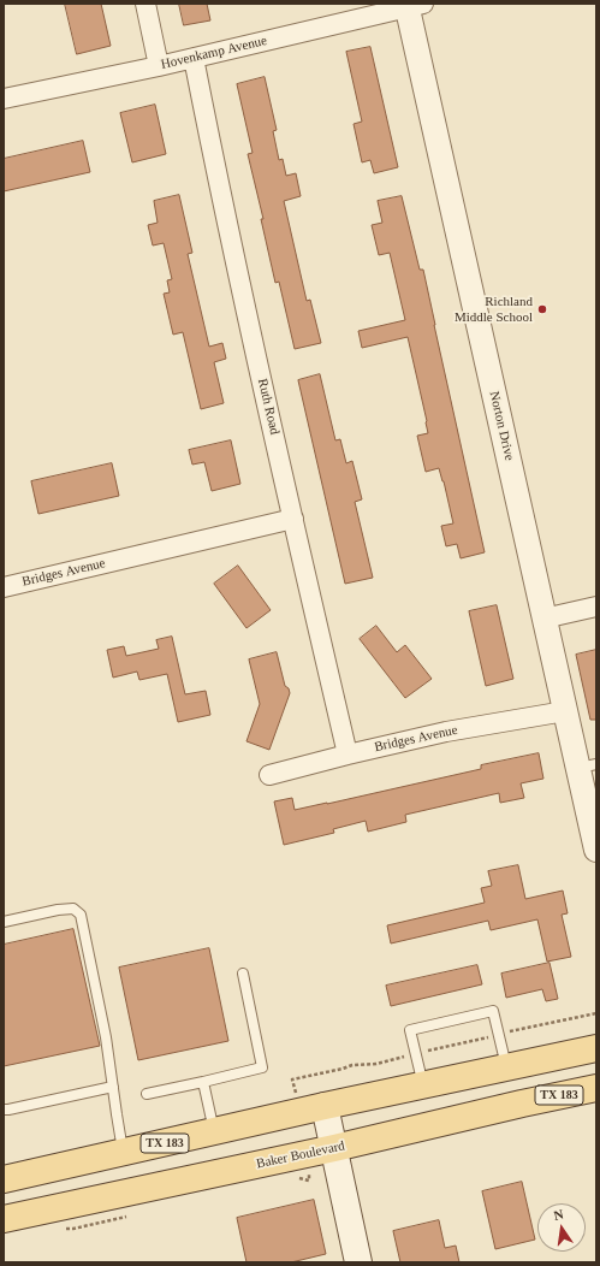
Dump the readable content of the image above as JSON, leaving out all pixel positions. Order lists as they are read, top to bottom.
{
  "streets": {
    "main road": ["TX 183", "Baker Boulevard"],
    "street": [
      "Hovenkamp Avenue",
      "Ruth Road",
      "Norton Drive",
      "Bridges Avenue"
    ]
  },
  "crossings": [
    ["Hovenkamp Avenue", "Ruth Road"],
    ["Hovenkamp Avenue", "Norton Drive"],
    ["Ruth Road", "Bridges Avenue"],
    ["Norton Drive", "Bridges Avenue"]
  ],
  "places": ["Richland Middle School"],
  "north": "top"
}
